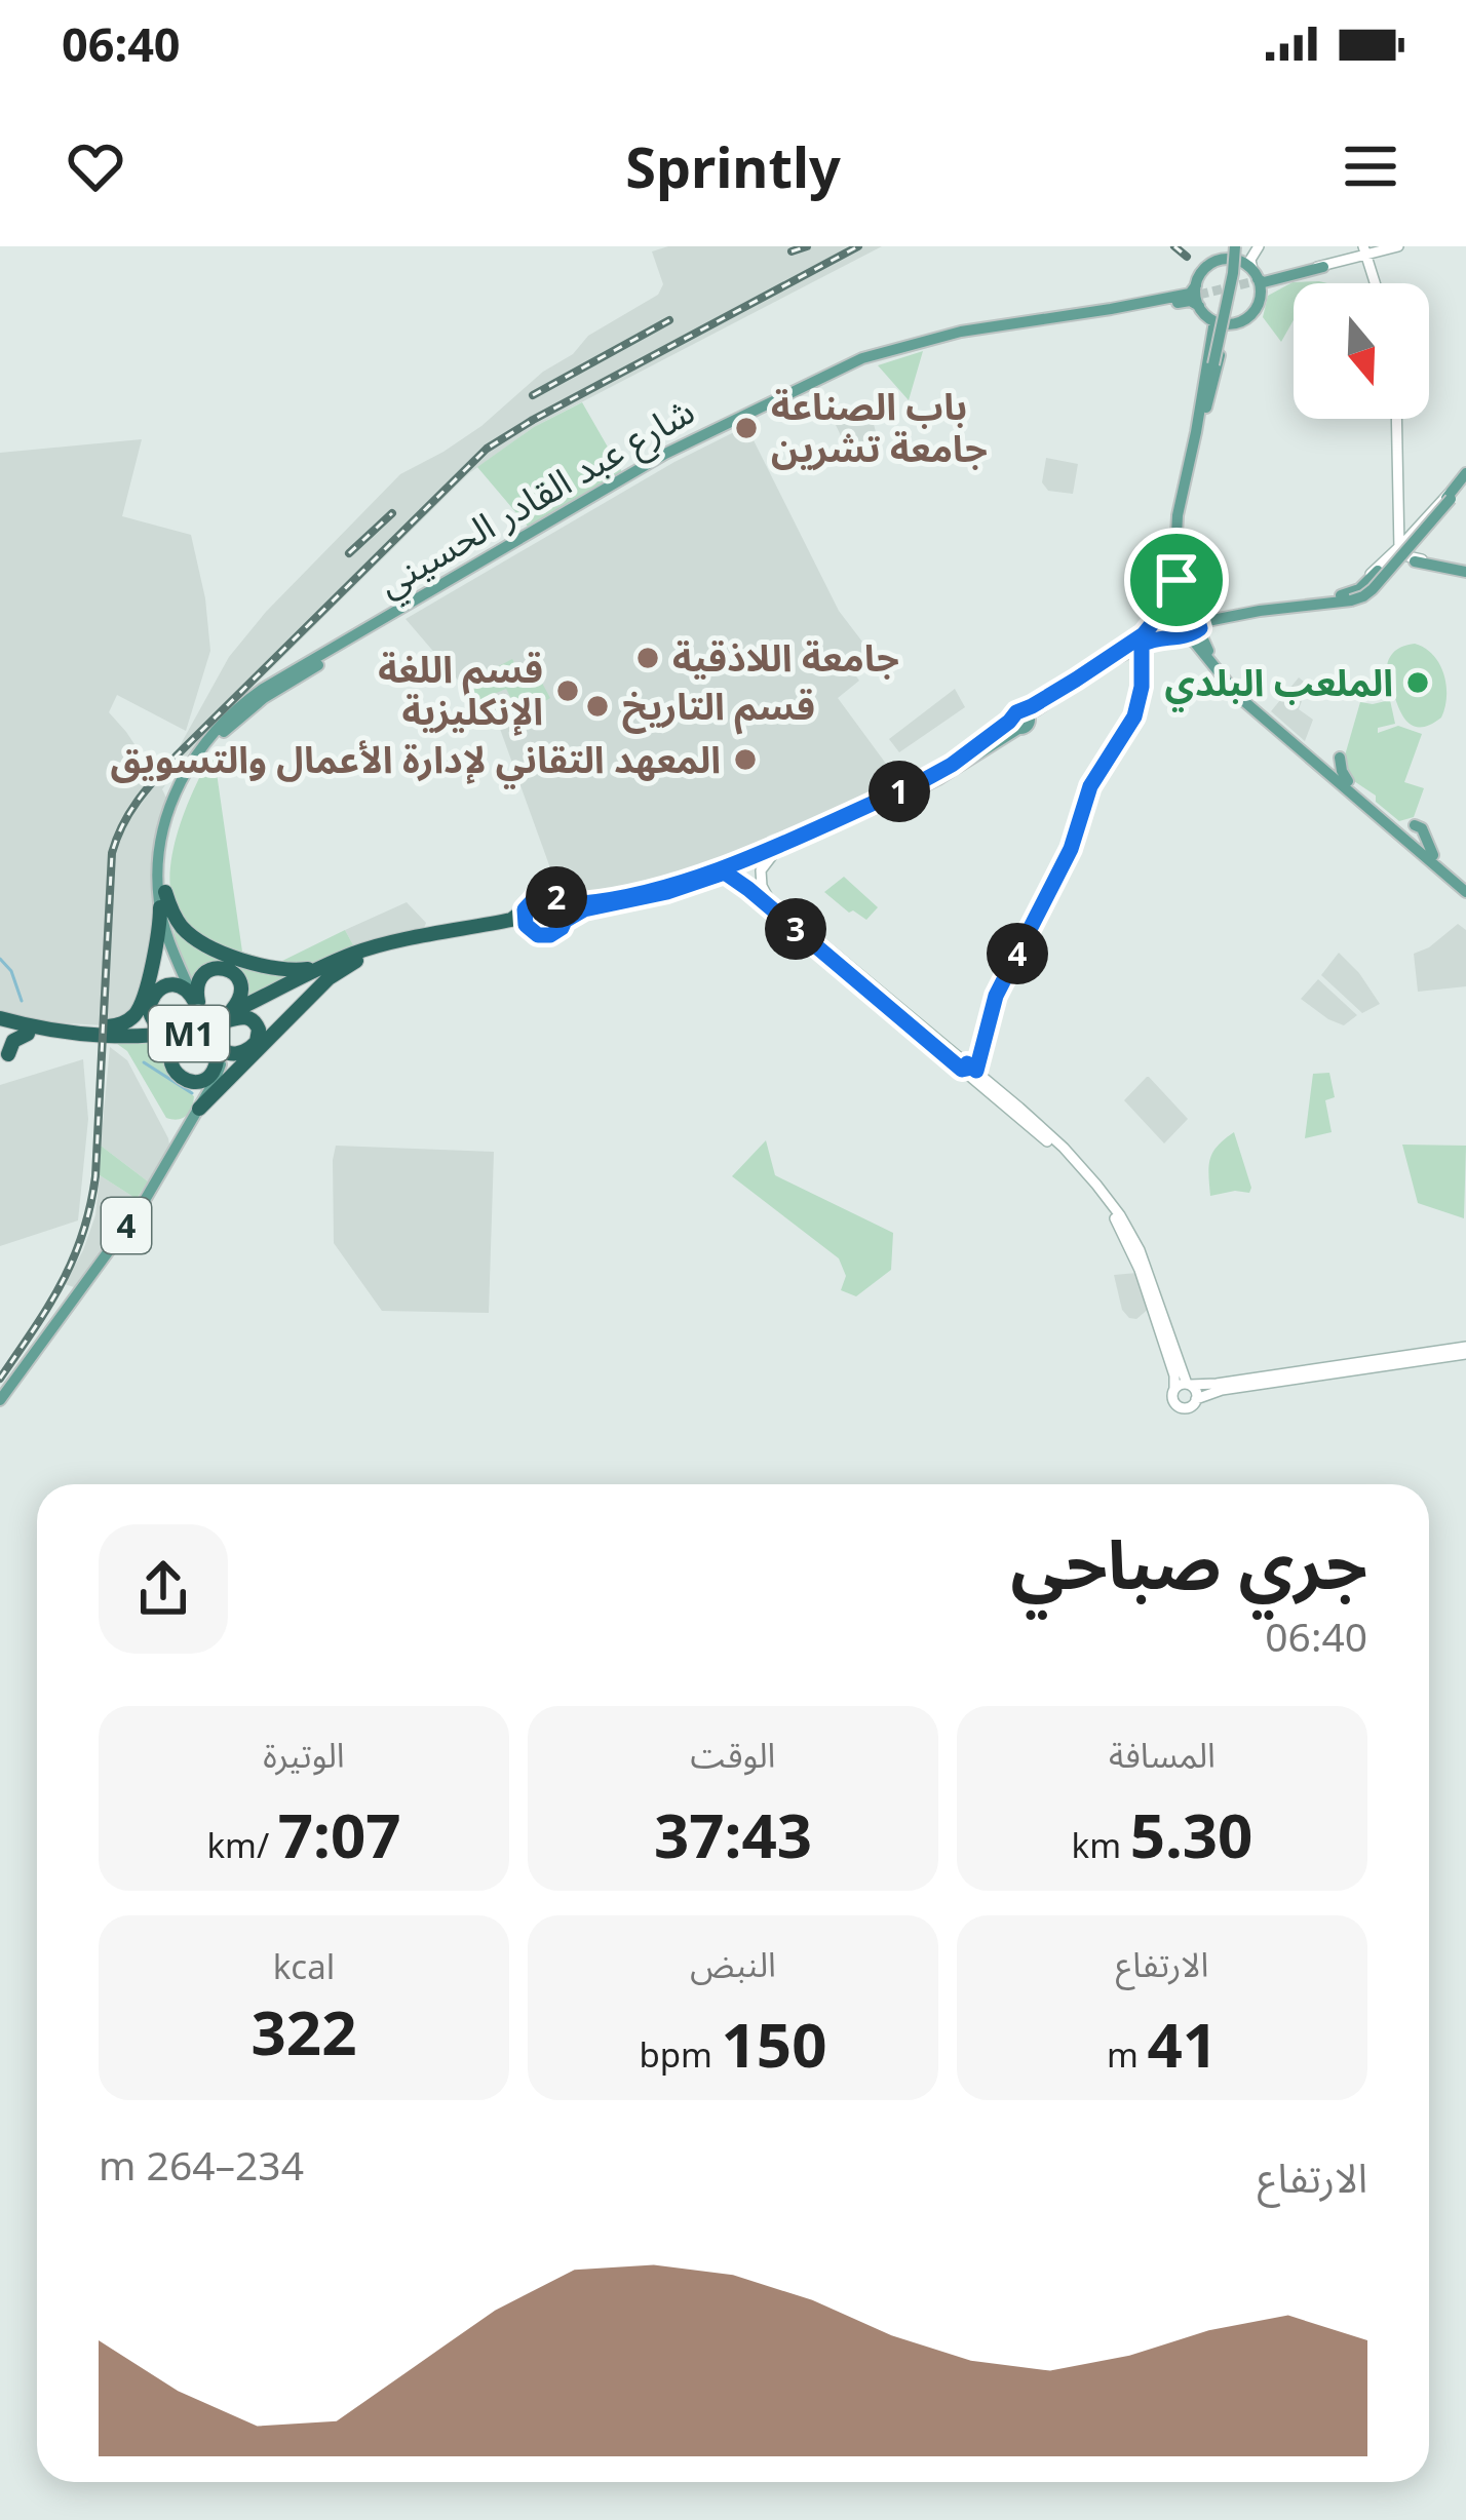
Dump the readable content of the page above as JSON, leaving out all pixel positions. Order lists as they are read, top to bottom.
{
  "streets": {
    "highway": ["M1"],
    "main road": ["شارع عبد القادر الحسيني", "4"]
  },
  "crossings": [
    ["شارع عبد القادر الحسيني", "M1"],
    ["شارع عبد القادر الحسيني", "4"],
    ["M1", "4"]
  ],
  "places": [
    "باب الصناعة جامعة تشرين",
    "جامعة اللاذقية",
    "الملعب البلدي",
    "قسم اللغة الإنكليزية",
    "قسم التاريخ",
    "المعهد التقاني لإدارة الأعمال والتسويق"
  ],
  "north": "bottom",
  "page": {
    "status": "06:40",
    "header": "Sprintly",
    "pins": [
      "1",
      "2",
      "3",
      "4"
    ],
    "heading": ["جري صباحي", "06:40"],
    "stats": [
      ["المسافة", "5.30 km"],
      ["الوقت", "37:43"],
      ["الوتيرة", "7:07 /km"],
      ["الارتفاع", "41 m"],
      ["النبض", "150 bpm"],
      ["kcal", "322"]
    ],
    "chart": ["الارتفاع", "234–264 m"]
  }
}
